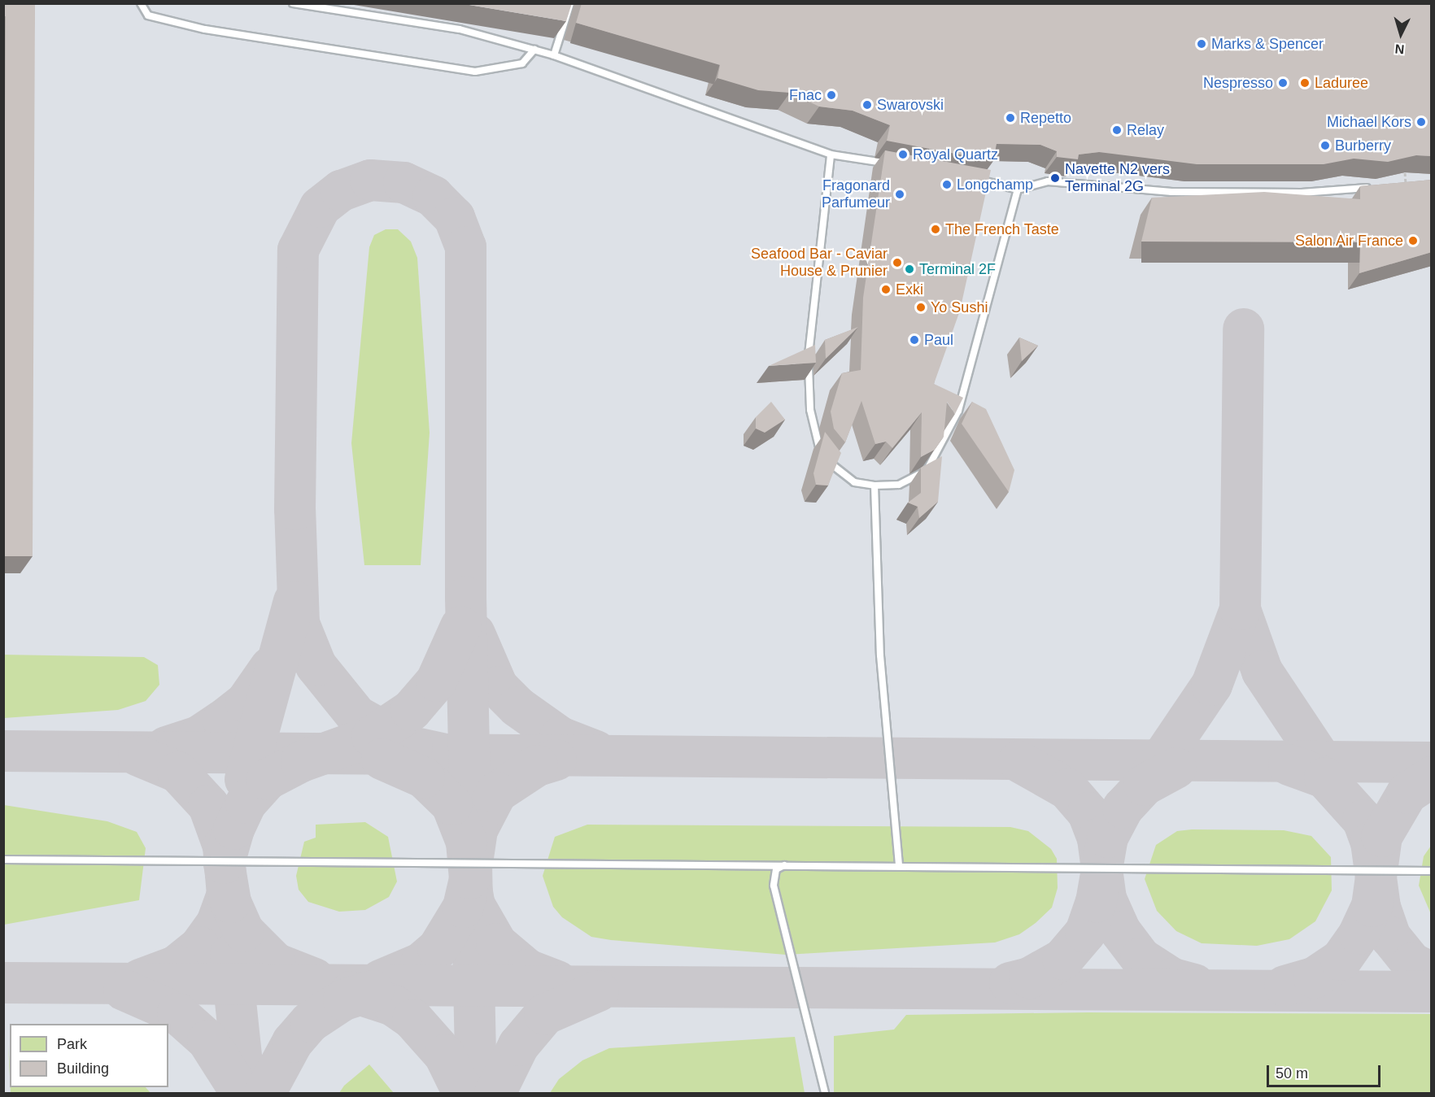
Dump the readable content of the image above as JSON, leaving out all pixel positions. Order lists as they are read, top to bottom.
{
  "places": [
    "Marks & Spencer",
    "Nespresso",
    "Laduree",
    "Fnac",
    "Swarovski",
    "Repetto",
    "Michael Kors",
    "Relay",
    "Burberry",
    "Royal Quartz",
    "Navette N2 vers Terminal 2G",
    "Longchamp",
    "Fragonard Parfumeur",
    "The French Taste",
    "Salon Air France",
    "Seafood Bar - Caviar House & Prunier",
    "Terminal 2F",
    "Exki",
    "Yo Sushi",
    "Paul"
  ],
  "legend": ["Park", "Building"],
  "scale_bar": "50 m",
  "north": "bottom"
}
